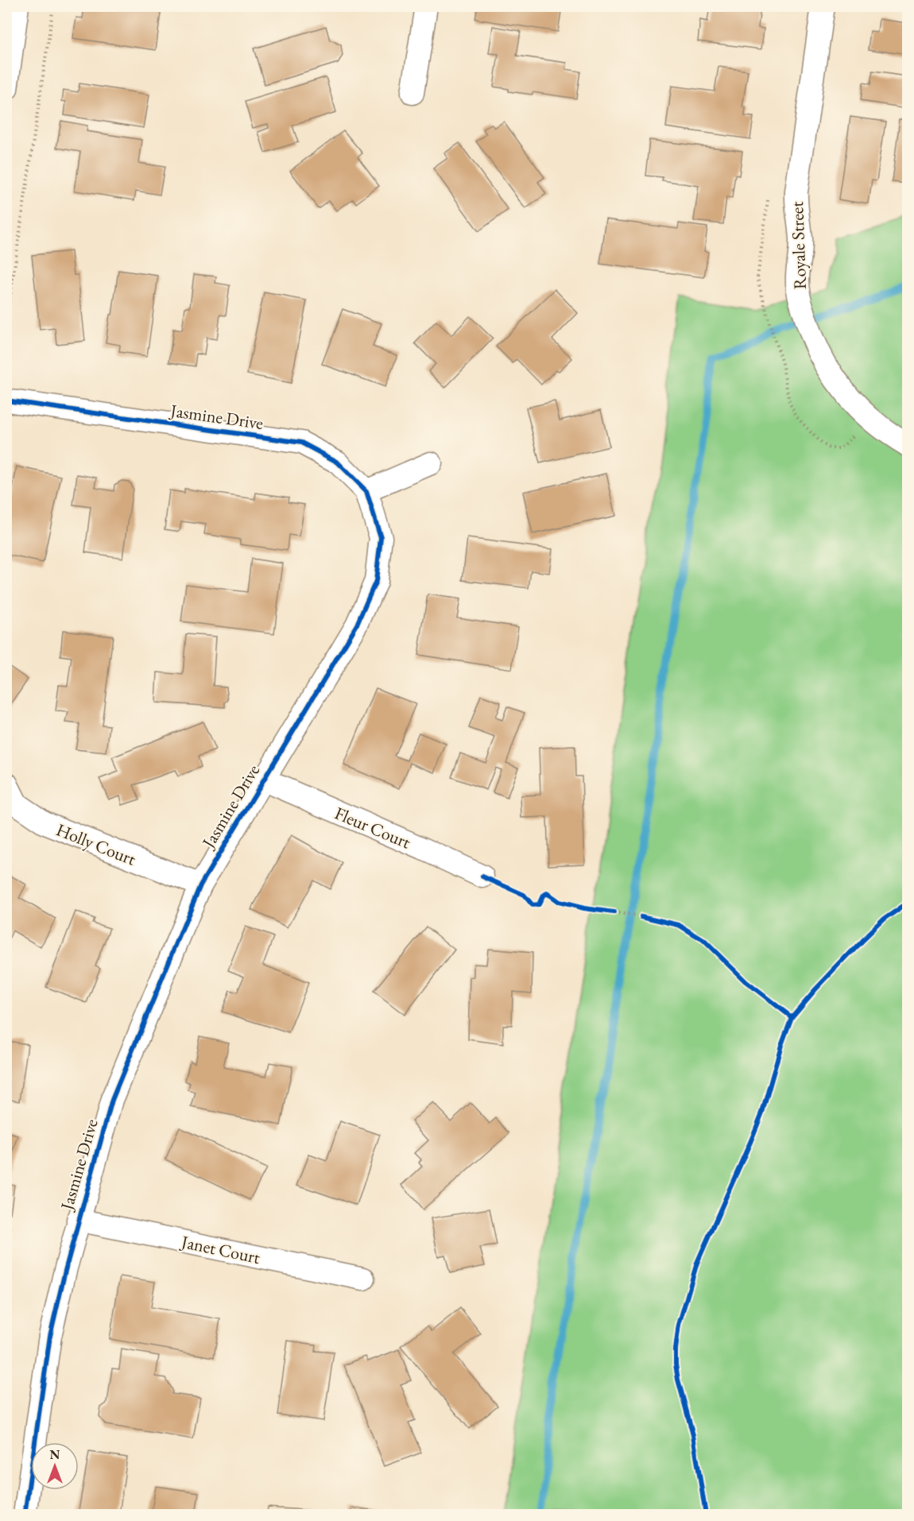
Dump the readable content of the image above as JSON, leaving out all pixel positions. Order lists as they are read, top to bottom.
{
  "streets": {
    "street": [
      "Royale Street",
      "Jasmine Drive",
      "Fleur Court",
      "Holly Court",
      "Janet Court"
    ]
  },
  "crossings": [
    ["Jasmine Drive", "Fleur Court"],
    ["Jasmine Drive", "Holly Court"],
    ["Jasmine Drive", "Janet Court"]
  ],
  "north": "top"
}
